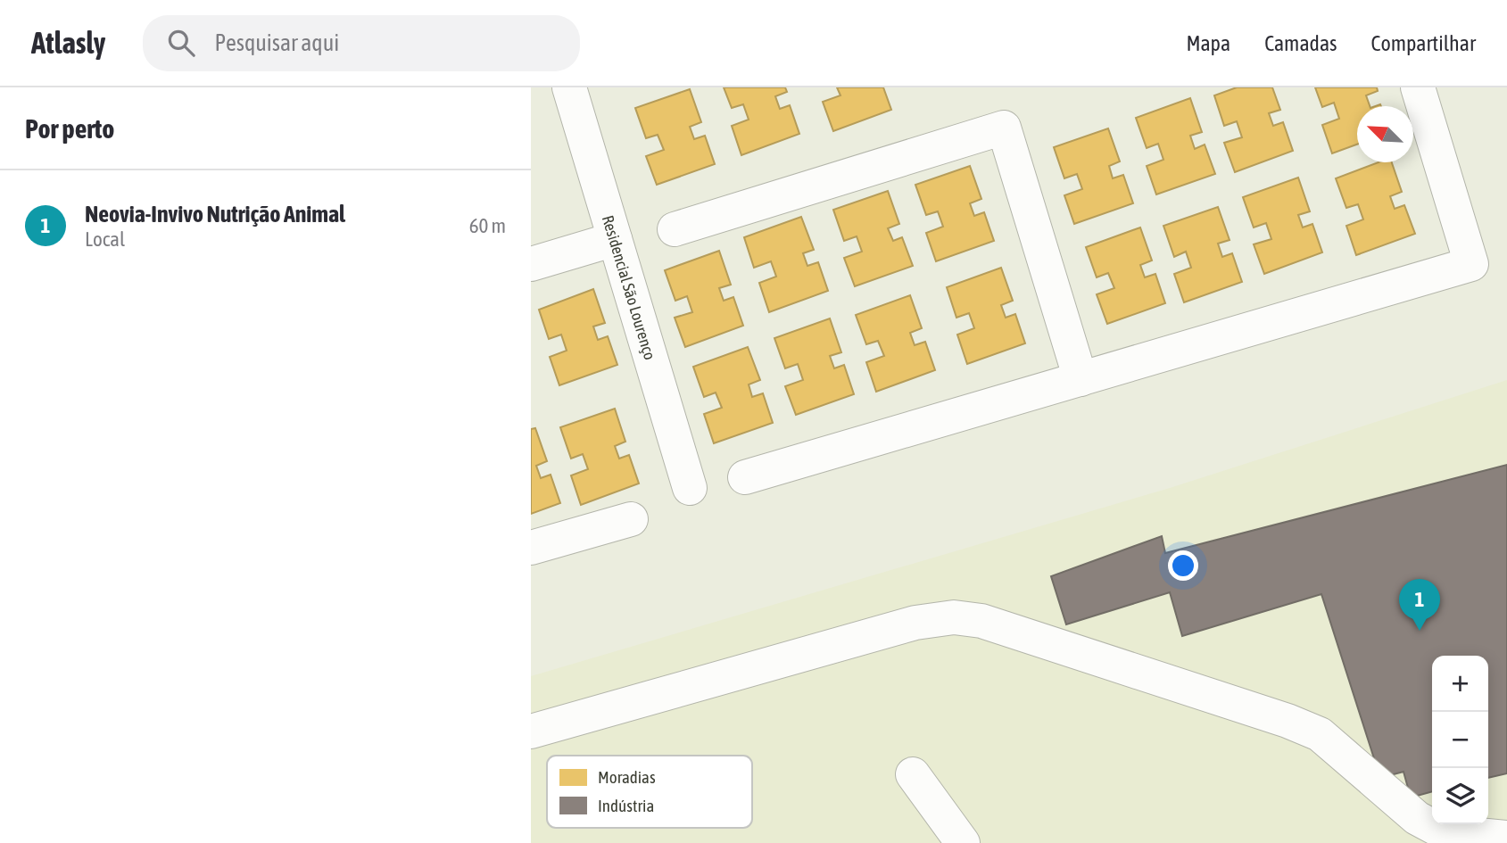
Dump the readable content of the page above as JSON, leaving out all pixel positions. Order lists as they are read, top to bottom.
{
  "streets": {
    "street": ["Residencial São Lourenço"]
  },
  "legend": ["Moradias", "Indústria"],
  "north": "top left",
  "page": {
    "header": "Atlasly",
    "search": "Pesquisar aqui",
    "nav": ["Mapa", "Camadas", "Compartilhar"],
    "heading": "Por perto",
    "list": [
      {
        "mark": "1",
        "name": "Neovia-Invivo Nutrição Animal",
        "note": "Local",
        "value": "60 m"
      }
    ],
    "pins": "1",
    "map_buttons": ["+", "−"]
  }
}
